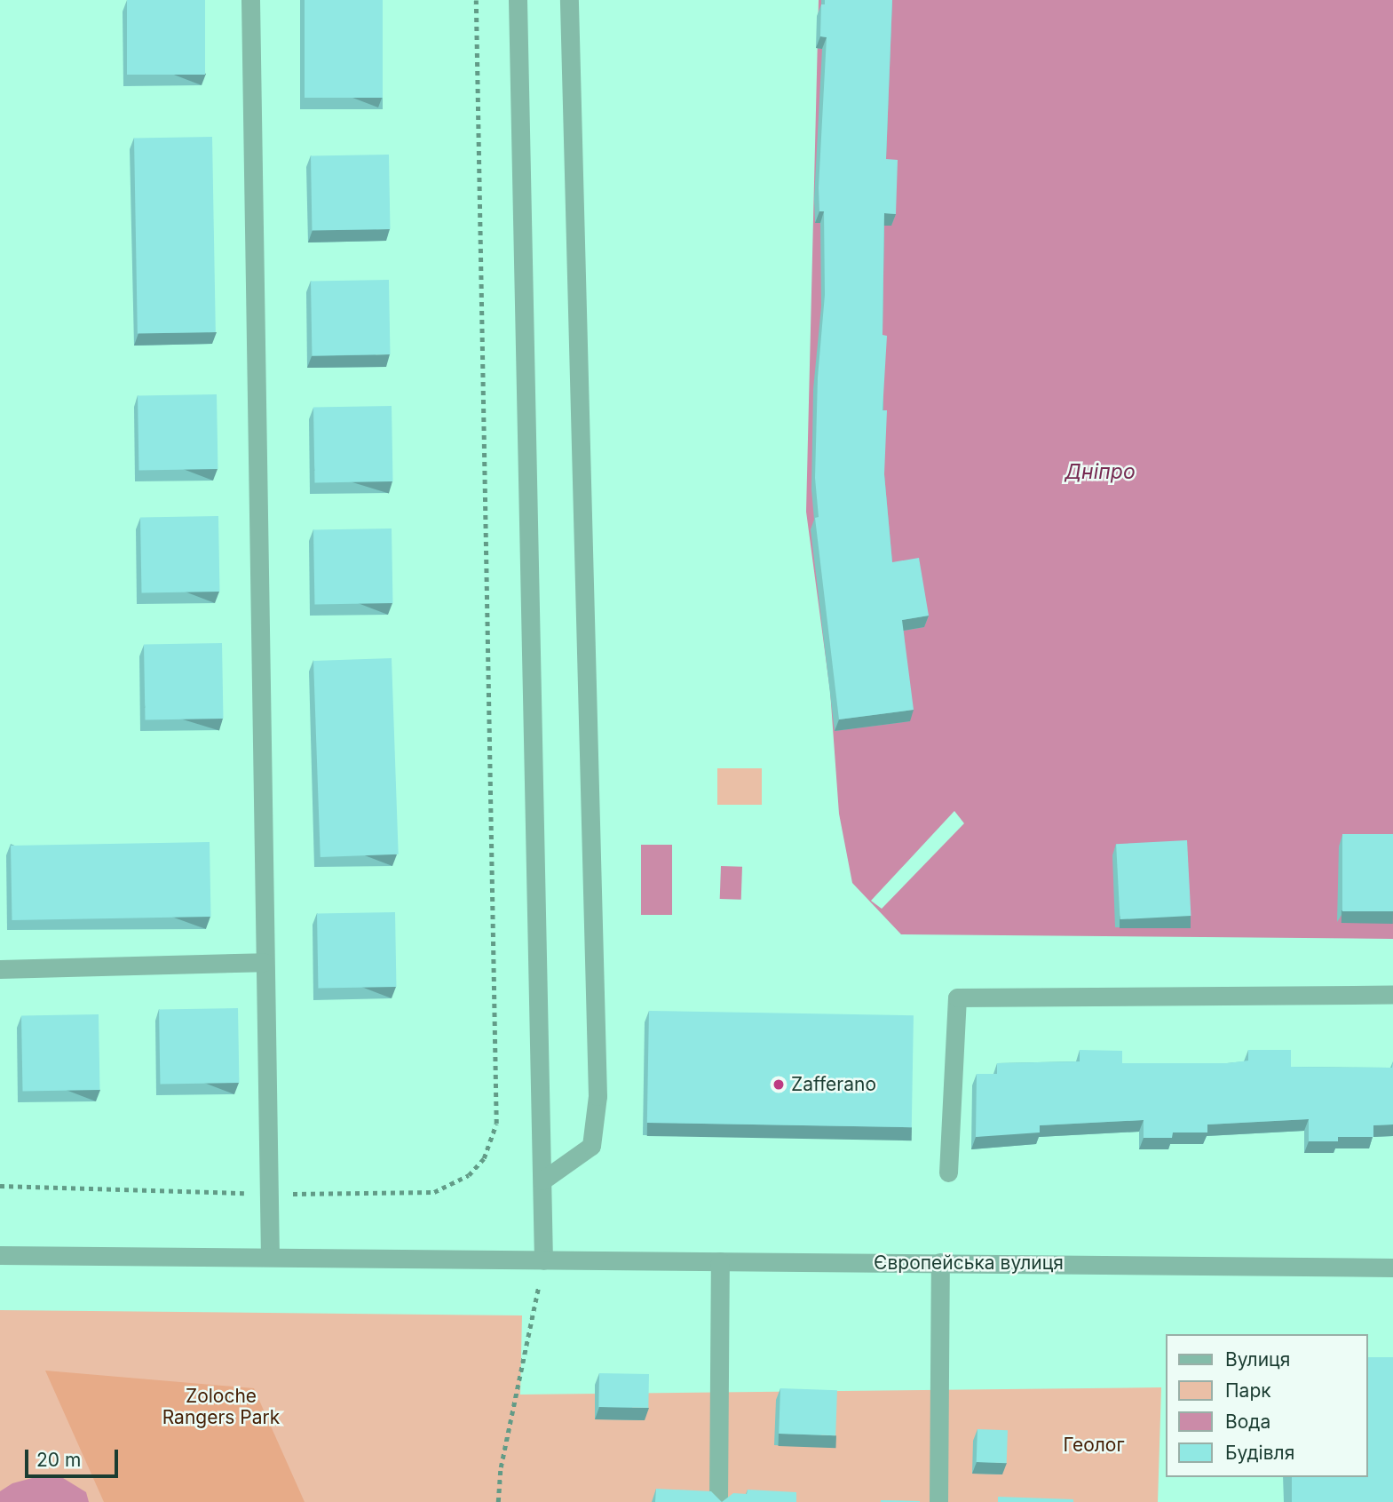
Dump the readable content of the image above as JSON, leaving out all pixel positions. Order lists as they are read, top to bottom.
{
  "streets": {
    "street": ["Європейська вулиця"]
  },
  "water": ["Дніпро"],
  "parks": ["Zoloche Rangers Park", "Геолог"],
  "places": ["Zafferano"],
  "legend": [
    "Вулиця",
    "Парк",
    "Вода",
    "Будівля"
  ],
  "scale_bar": "20 m"
}
